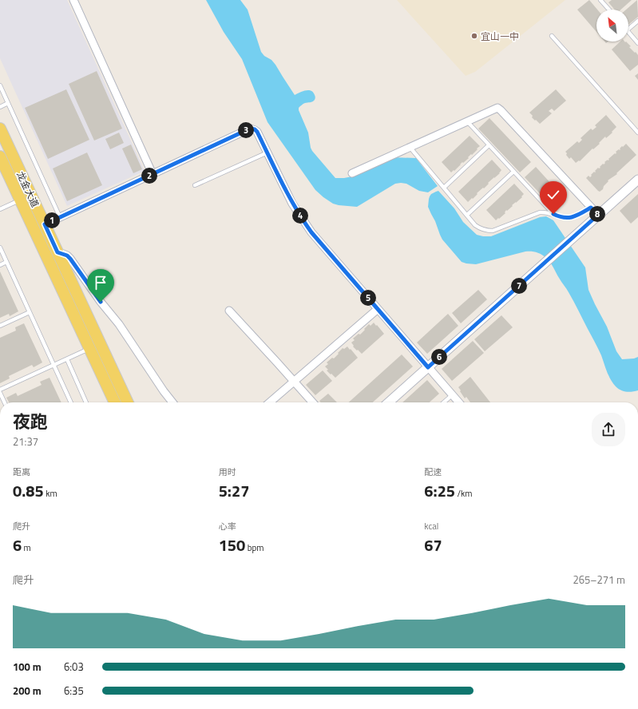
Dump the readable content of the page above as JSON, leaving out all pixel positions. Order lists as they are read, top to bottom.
{
  "streets": {
    "main road": ["龙金大道"]
  },
  "places": ["宜山一中"],
  "north": "top left",
  "page": {
    "pins": [
      "3",
      "2",
      "8",
      "4",
      "1",
      "7",
      "5",
      "6"
    ],
    "heading": ["夜跑", "21:37"],
    "stats": [
      ["距离", "0.85 km"],
      ["用时", "5:27"],
      ["配速", "6:25 /km"],
      ["爬升", "6 m"],
      ["心率", "150 bpm"],
      ["kcal", "67"]
    ],
    "chart": ["爬升", "265–271 m"],
    "list": [
      {
        "name": "100 m",
        "note": "6:03"
      },
      {
        "name": "200 m",
        "note": "6:35"
      }
    ]
  }
}
